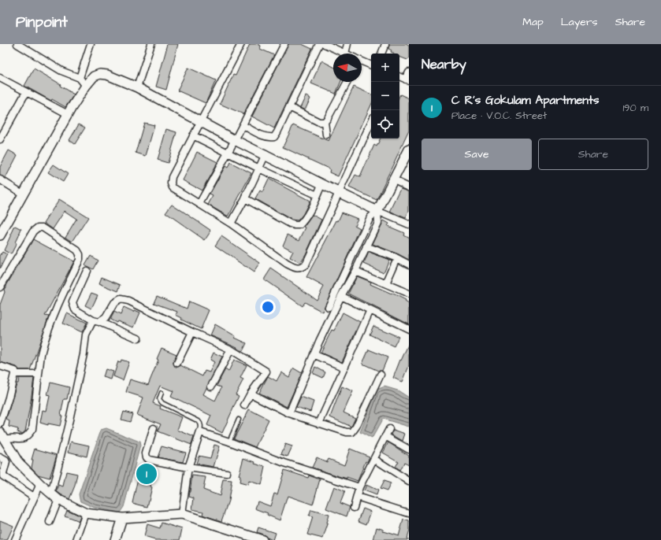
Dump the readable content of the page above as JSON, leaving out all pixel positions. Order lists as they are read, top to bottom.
{
  "north": "left",
  "page": {
    "header": "Pinpoint",
    "nav": ["Map", "Layers", "Share"],
    "heading": "Nearby",
    "map_buttons": ["+", "−"],
    "list": [
      {
        "mark": "1",
        "name": "C R's Gokulam Apartments",
        "note": "Place · V.O.C. Street",
        "value": "190 m"
      }
    ],
    "buttons": ["Save", "Share"],
    "pins": "1"
  }
}
